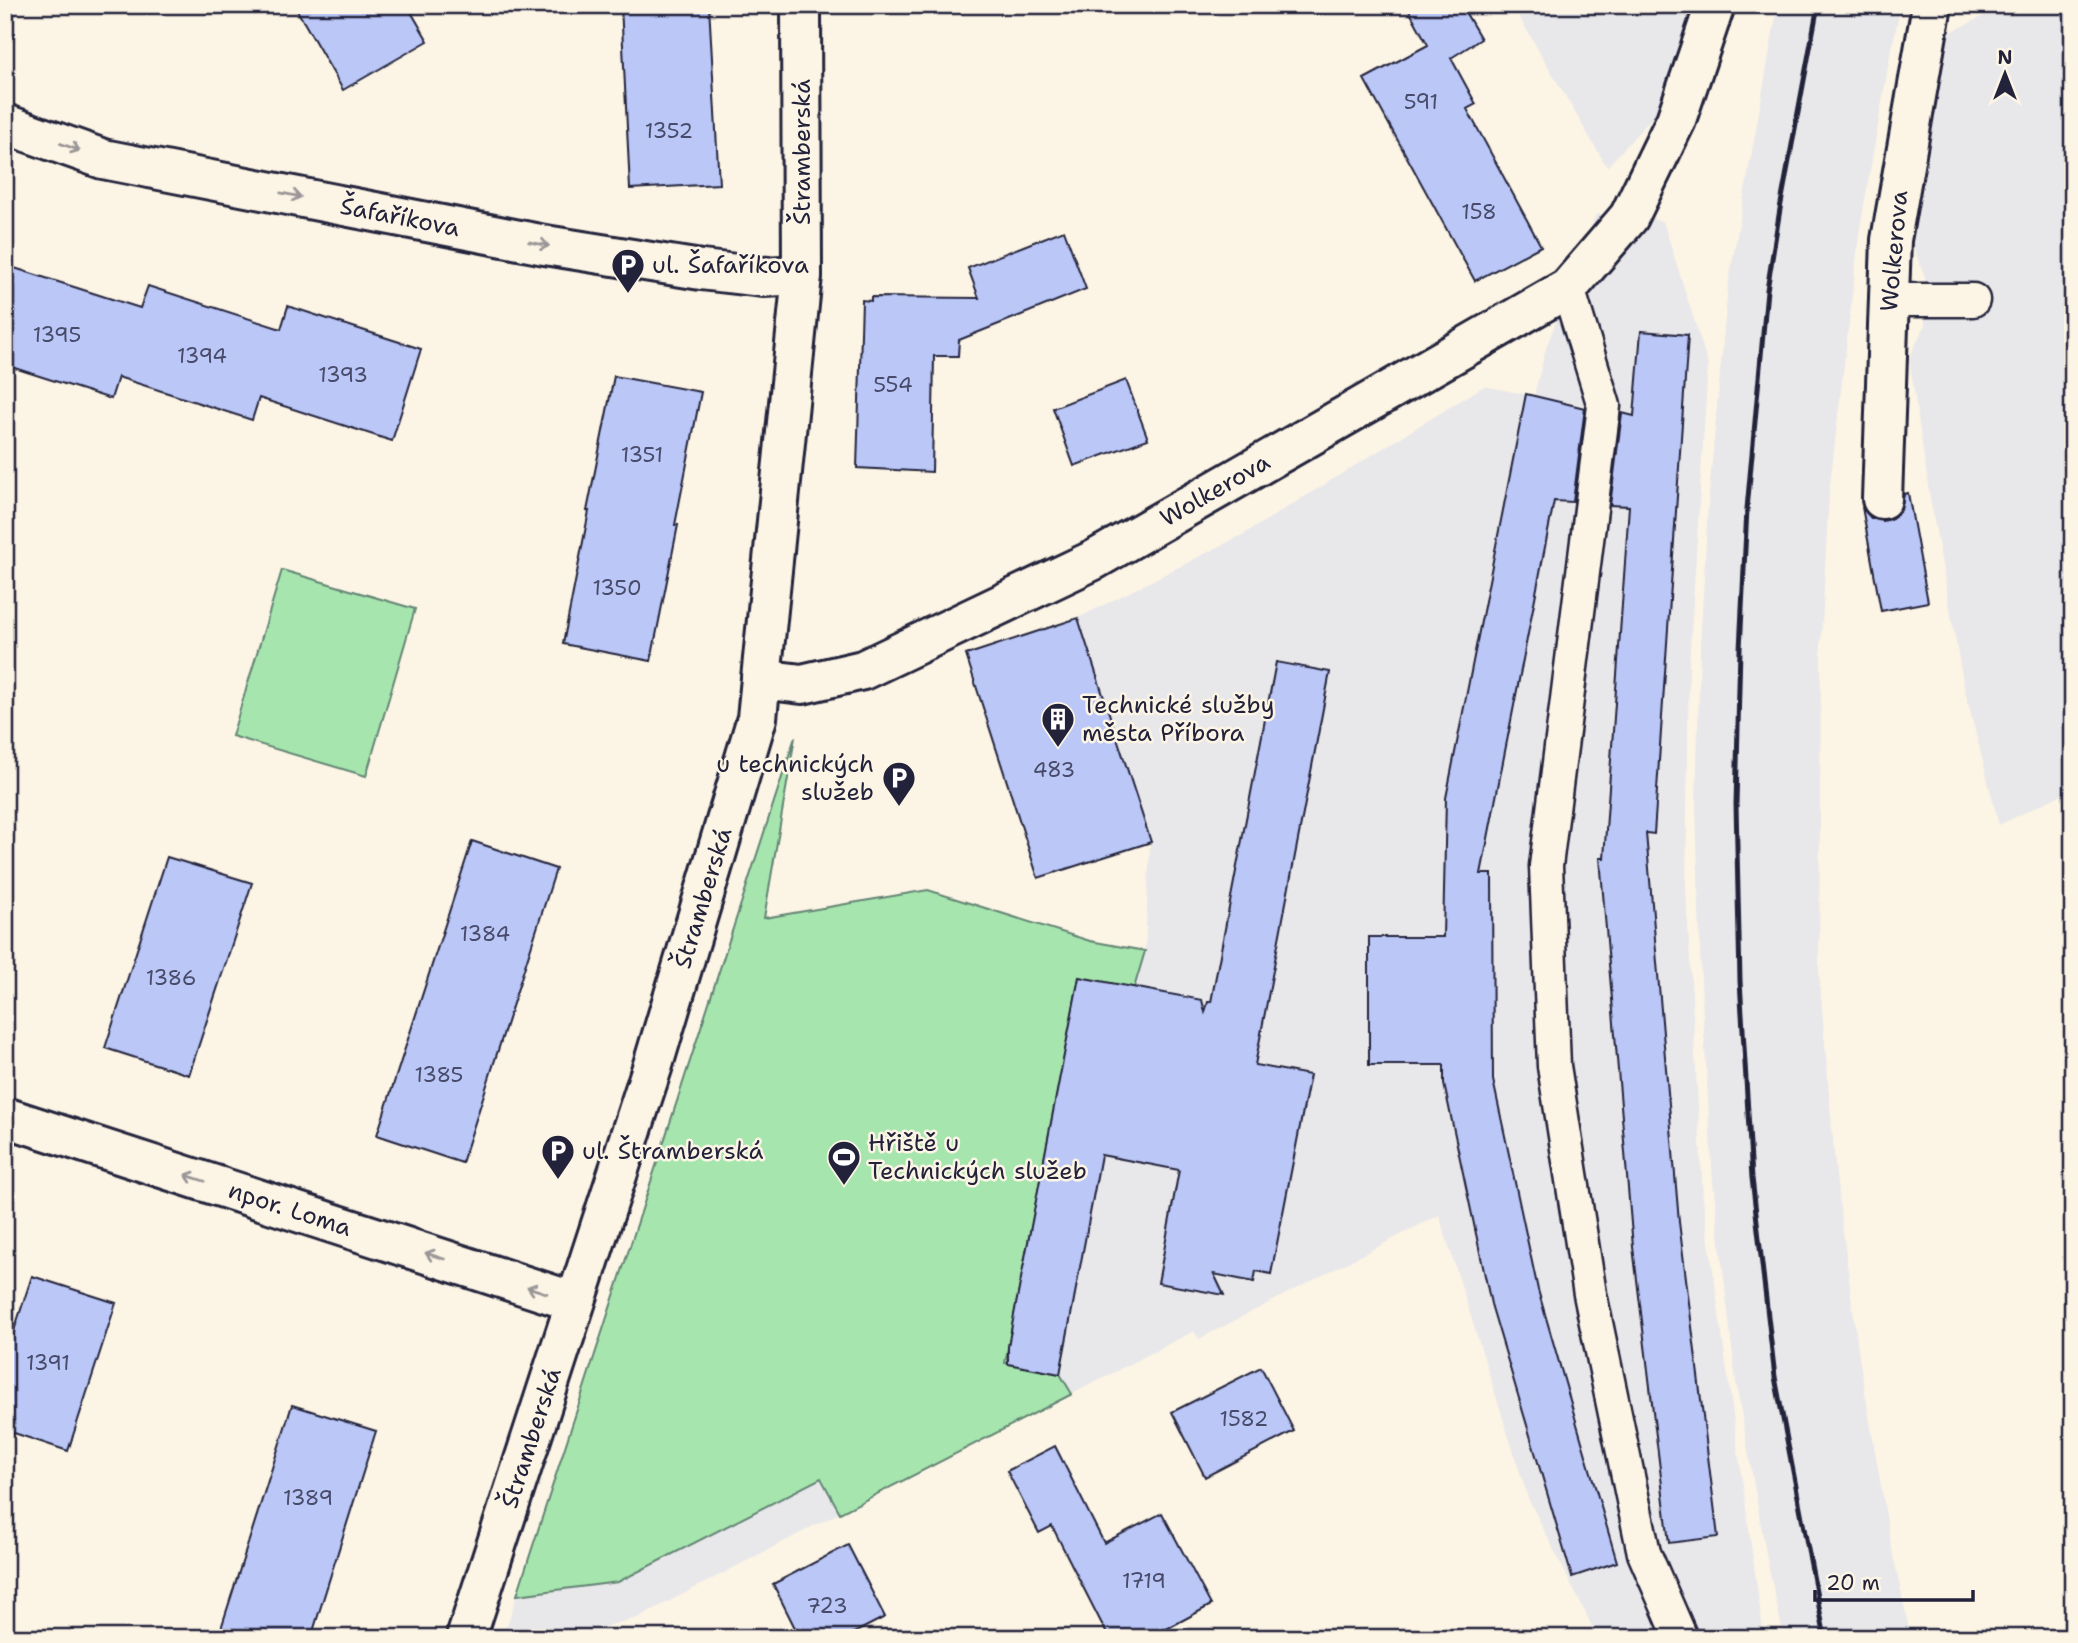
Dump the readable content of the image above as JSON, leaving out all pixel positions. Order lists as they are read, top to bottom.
{
  "streets": {
    "street": [
      "Štramberská",
      "Šafaříkova",
      "Wolkerova",
      "npor. Loma"
    ]
  },
  "crossings": [
    ["Štramberská", "Šafaříkova"],
    ["Štramberská", "Wolkerova"],
    ["Štramberská", "npor. Loma"]
  ],
  "one_way": ["Šafaříkova", "npor. Loma"],
  "places": {
    "parking": ["ul. Šafaříkova", "u technických služeb", "ul. Štramberská"],
    "building": ["Technické služby města Příbora"],
    "sports": ["Hřiště u Technických služeb"]
  },
  "house_numbers": [
    "591",
    "1352",
    "158",
    "1395",
    "1394",
    "1393",
    "554",
    "1351",
    "1350",
    "483",
    "1384",
    "1386",
    "1385",
    "1391",
    "1582",
    "1389",
    "1719",
    "723"
  ],
  "scale_bar": "20 m",
  "north": "top"
}
